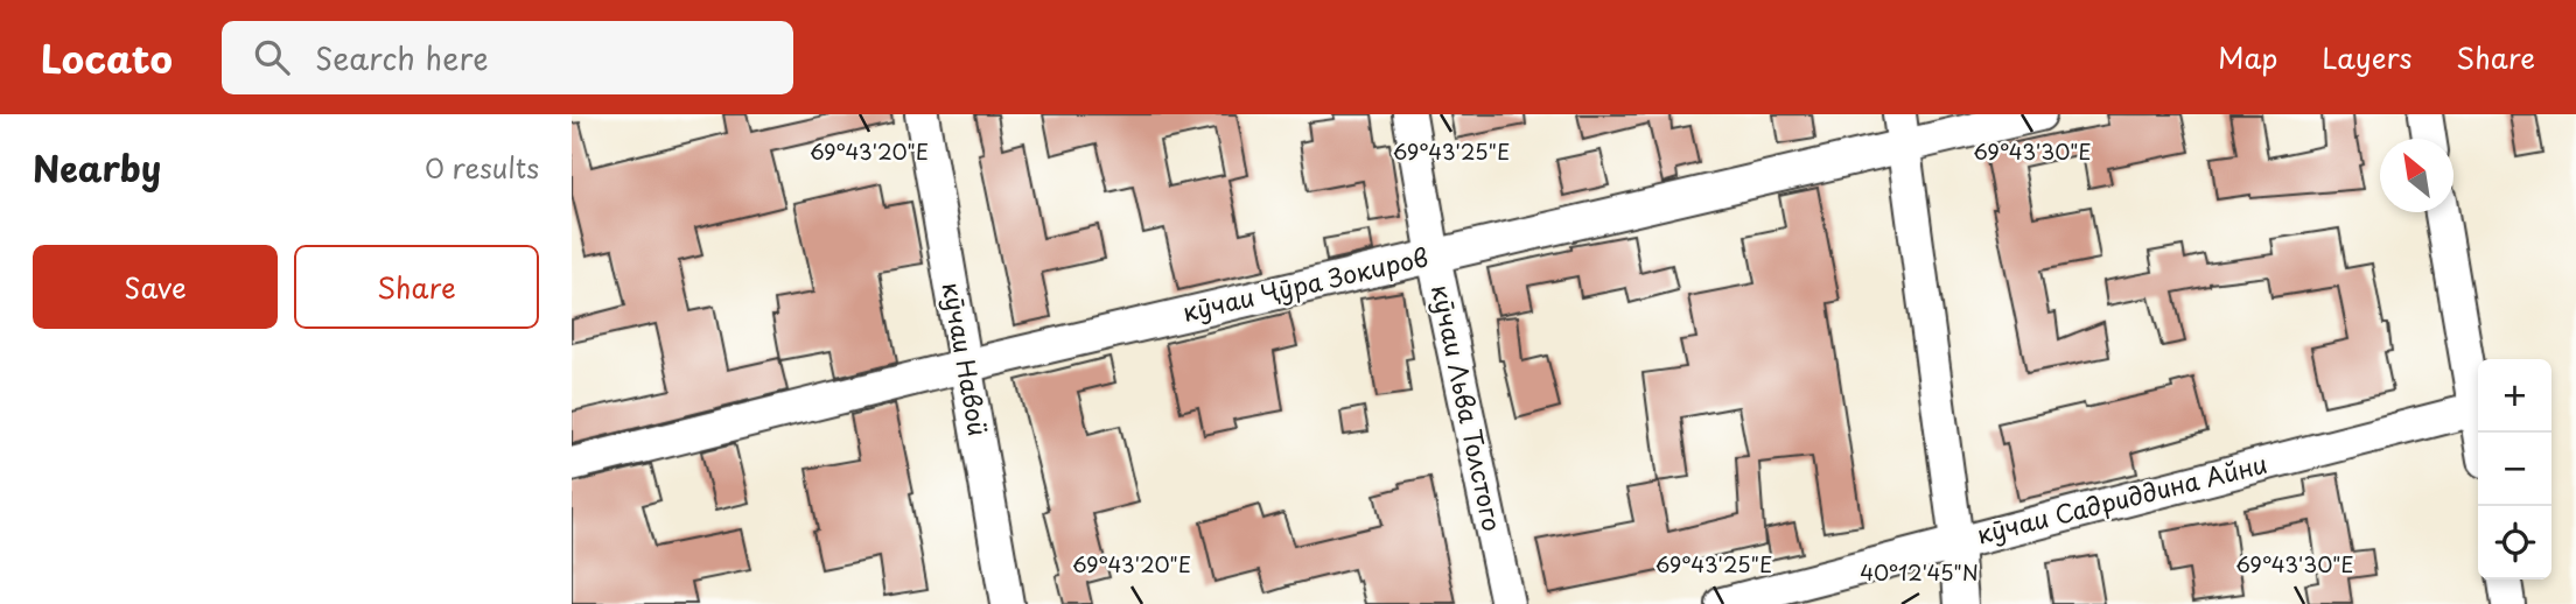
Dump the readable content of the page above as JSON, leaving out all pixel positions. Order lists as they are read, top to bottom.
{
  "streets": {
    "street": [
      "кӯчаи Ҷӯра Зокиров",
      "кӯчаи Навоӣ",
      "кӯчаи Льва Толстого",
      "кӯчаи Садриддина Айни"
    ]
  },
  "crossings": [
    ["кӯчаи Ҷӯра Зокиров", "кӯчаи Навоӣ"],
    ["кӯчаи Ҷӯра Зокиров", "кӯчаи Льва Толстого"]
  ],
  "north": "top left",
  "page": {
    "header": "Locato",
    "search": "Search here",
    "nav": ["Map", "Layers", "Share"],
    "heading": ["Nearby", "0 results"],
    "buttons": ["Save", "Share"],
    "map_buttons": ["+", "−"]
  },
  "coordinates": [
    "69°43'20\"E",
    "69°43'25\"E",
    "69°43'30\"E",
    "40°12'45\"N"
  ]
}
